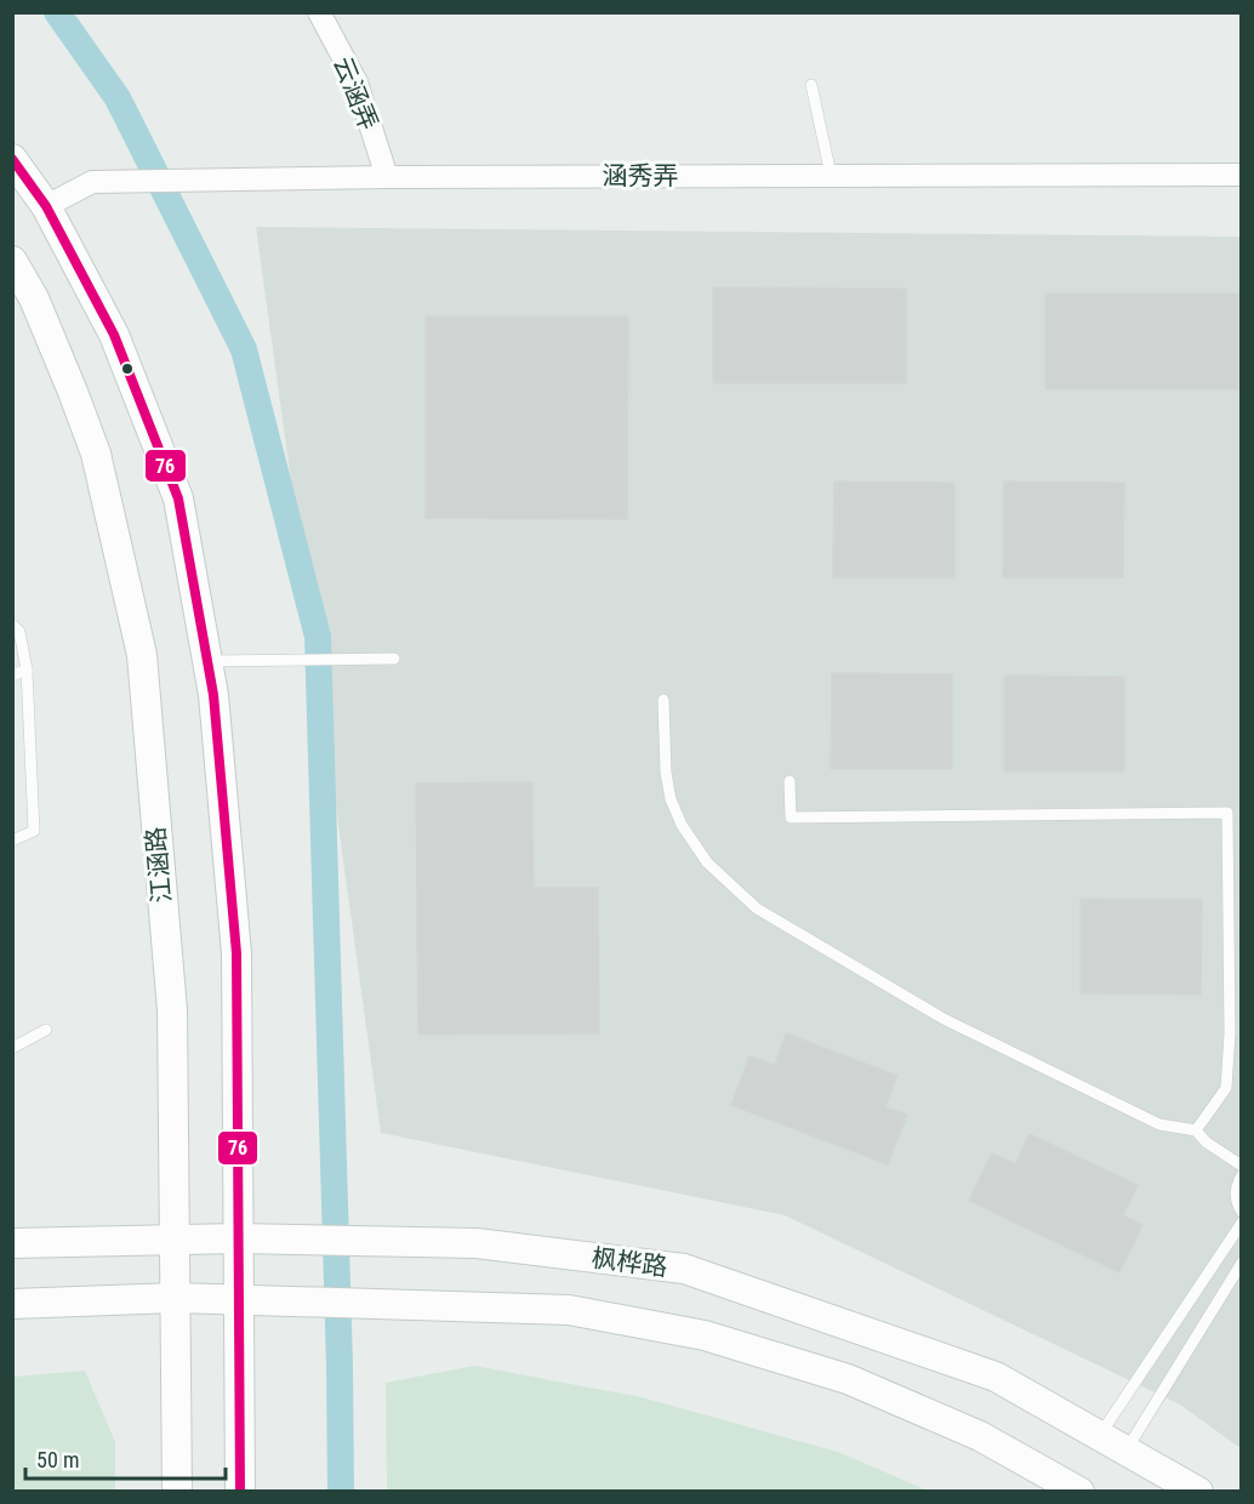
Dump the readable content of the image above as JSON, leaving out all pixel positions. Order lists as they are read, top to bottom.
{
  "streets": {
    "main road": ["江涵路", "枫桦路"],
    "street": ["云涵弄", "涵秀弄"]
  },
  "crossings": [
    ["云涵弄", "涵秀弄"],
    ["江涵路", "枫桦路"]
  ],
  "lines": ["transit line 76"],
  "scale_bar": "50 m"
}
